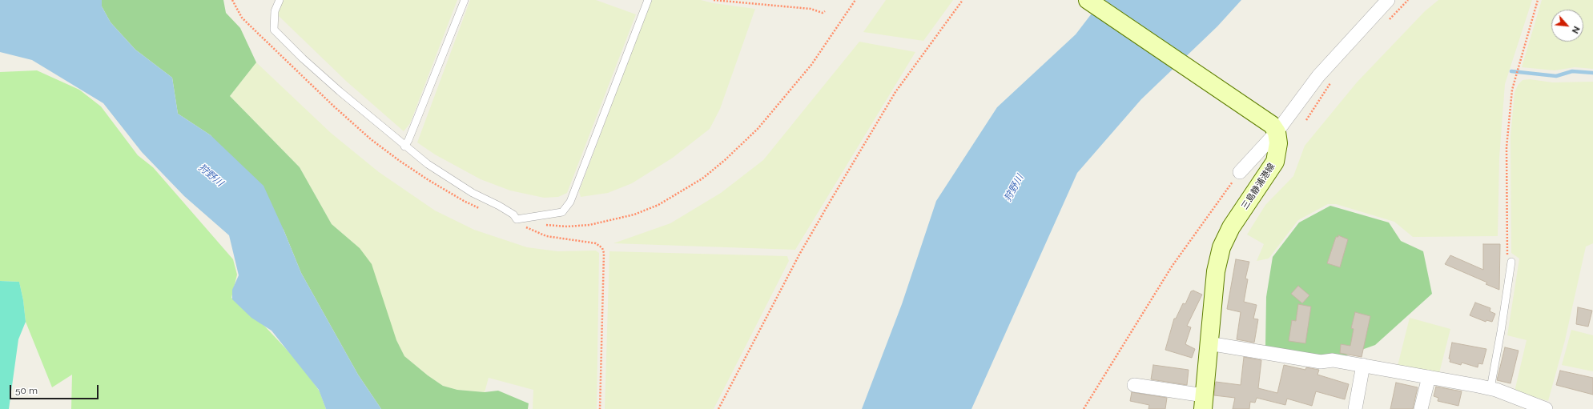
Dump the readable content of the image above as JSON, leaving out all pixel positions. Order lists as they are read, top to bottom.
{
  "streets": {
    "main road": ["三島静浦港線"]
  },
  "water": ["狩野川"],
  "scale_bar": "50 m",
  "north": "bottom right"
}
